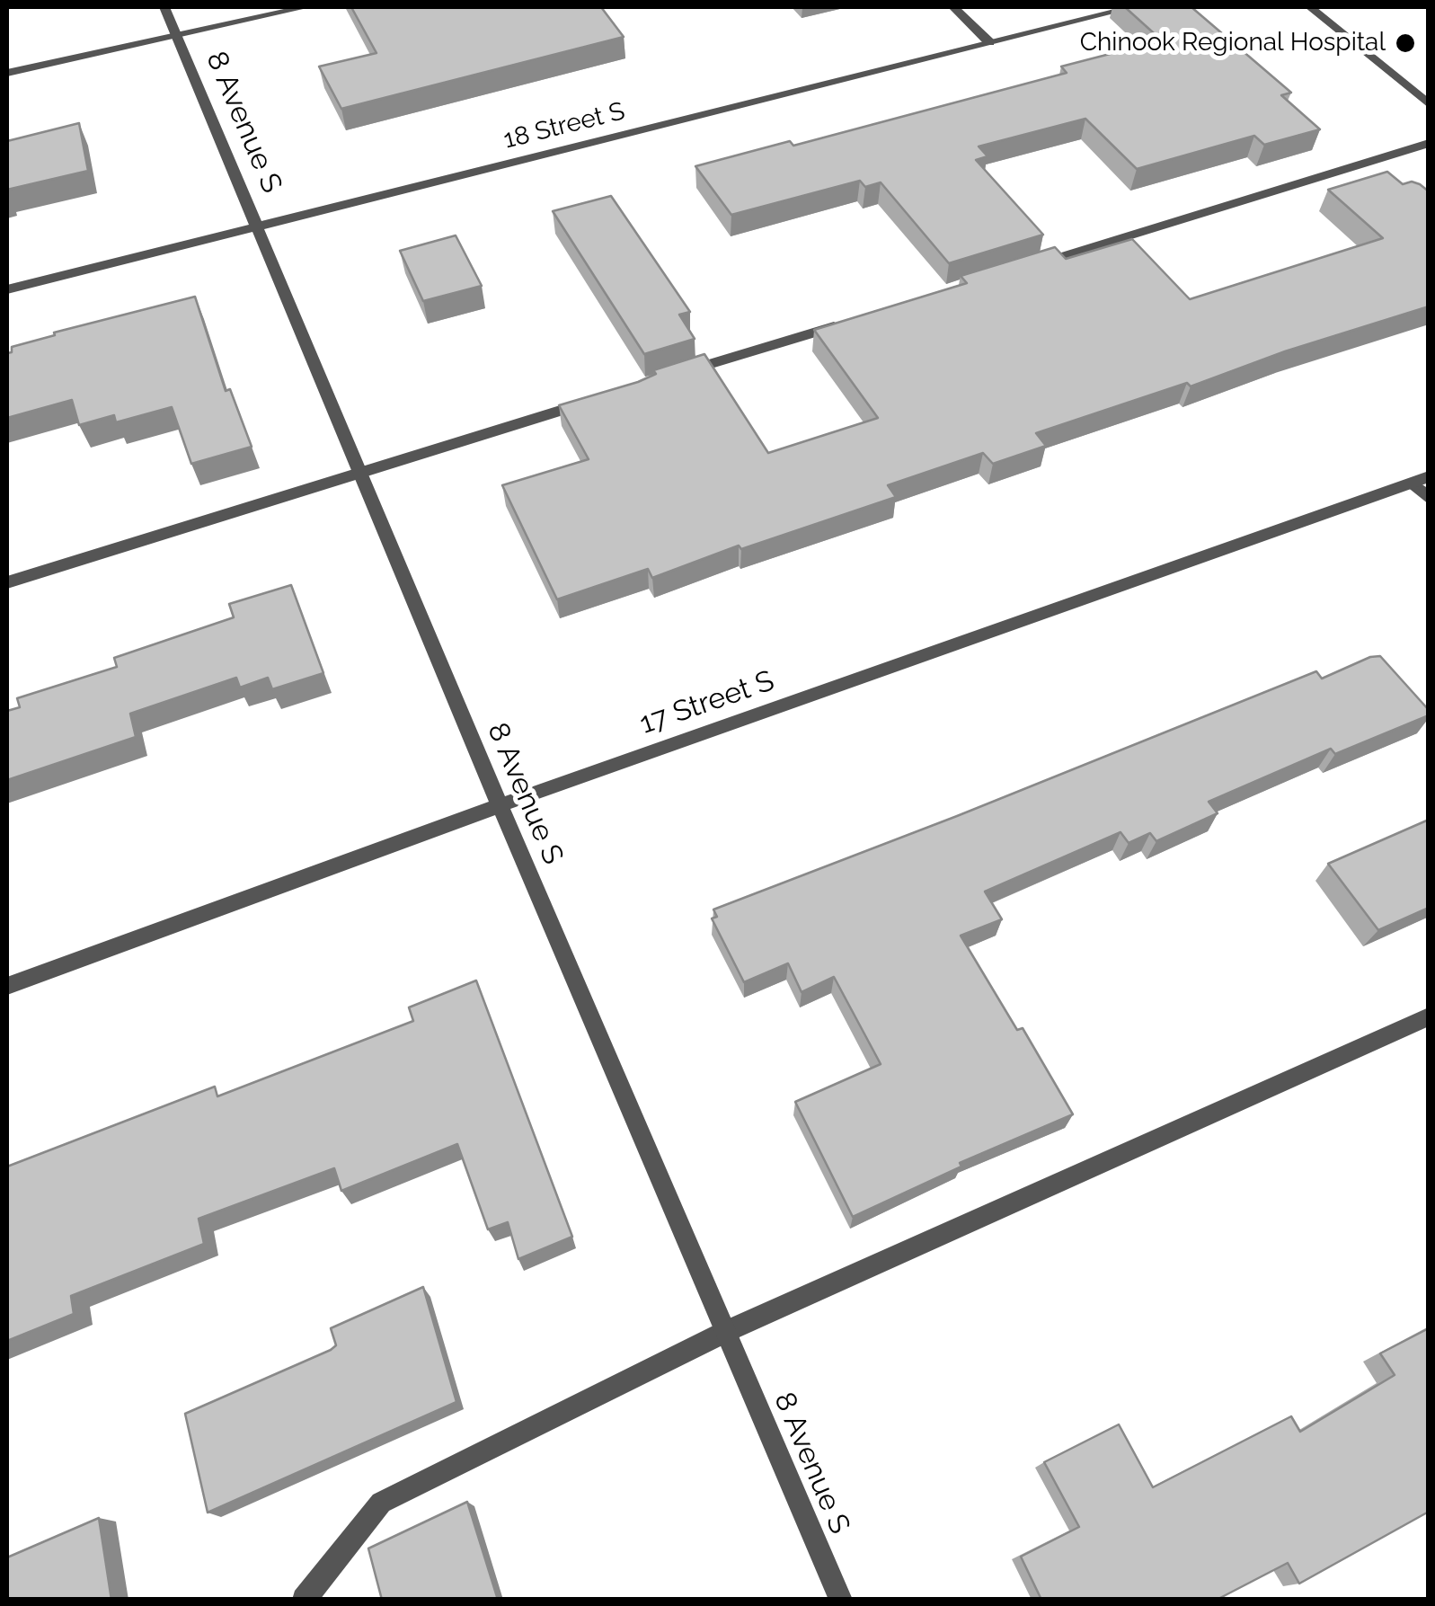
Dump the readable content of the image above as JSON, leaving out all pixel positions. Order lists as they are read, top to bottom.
{
  "streets": {
    "street": ["8 Avenue S", "18 Street S", "17 Street S"]
  },
  "crossings": [
    ["8 Avenue S", "18 Street S"],
    ["8 Avenue S", "17 Street S"]
  ],
  "places": ["Chinook Regional Hospital"]
}
